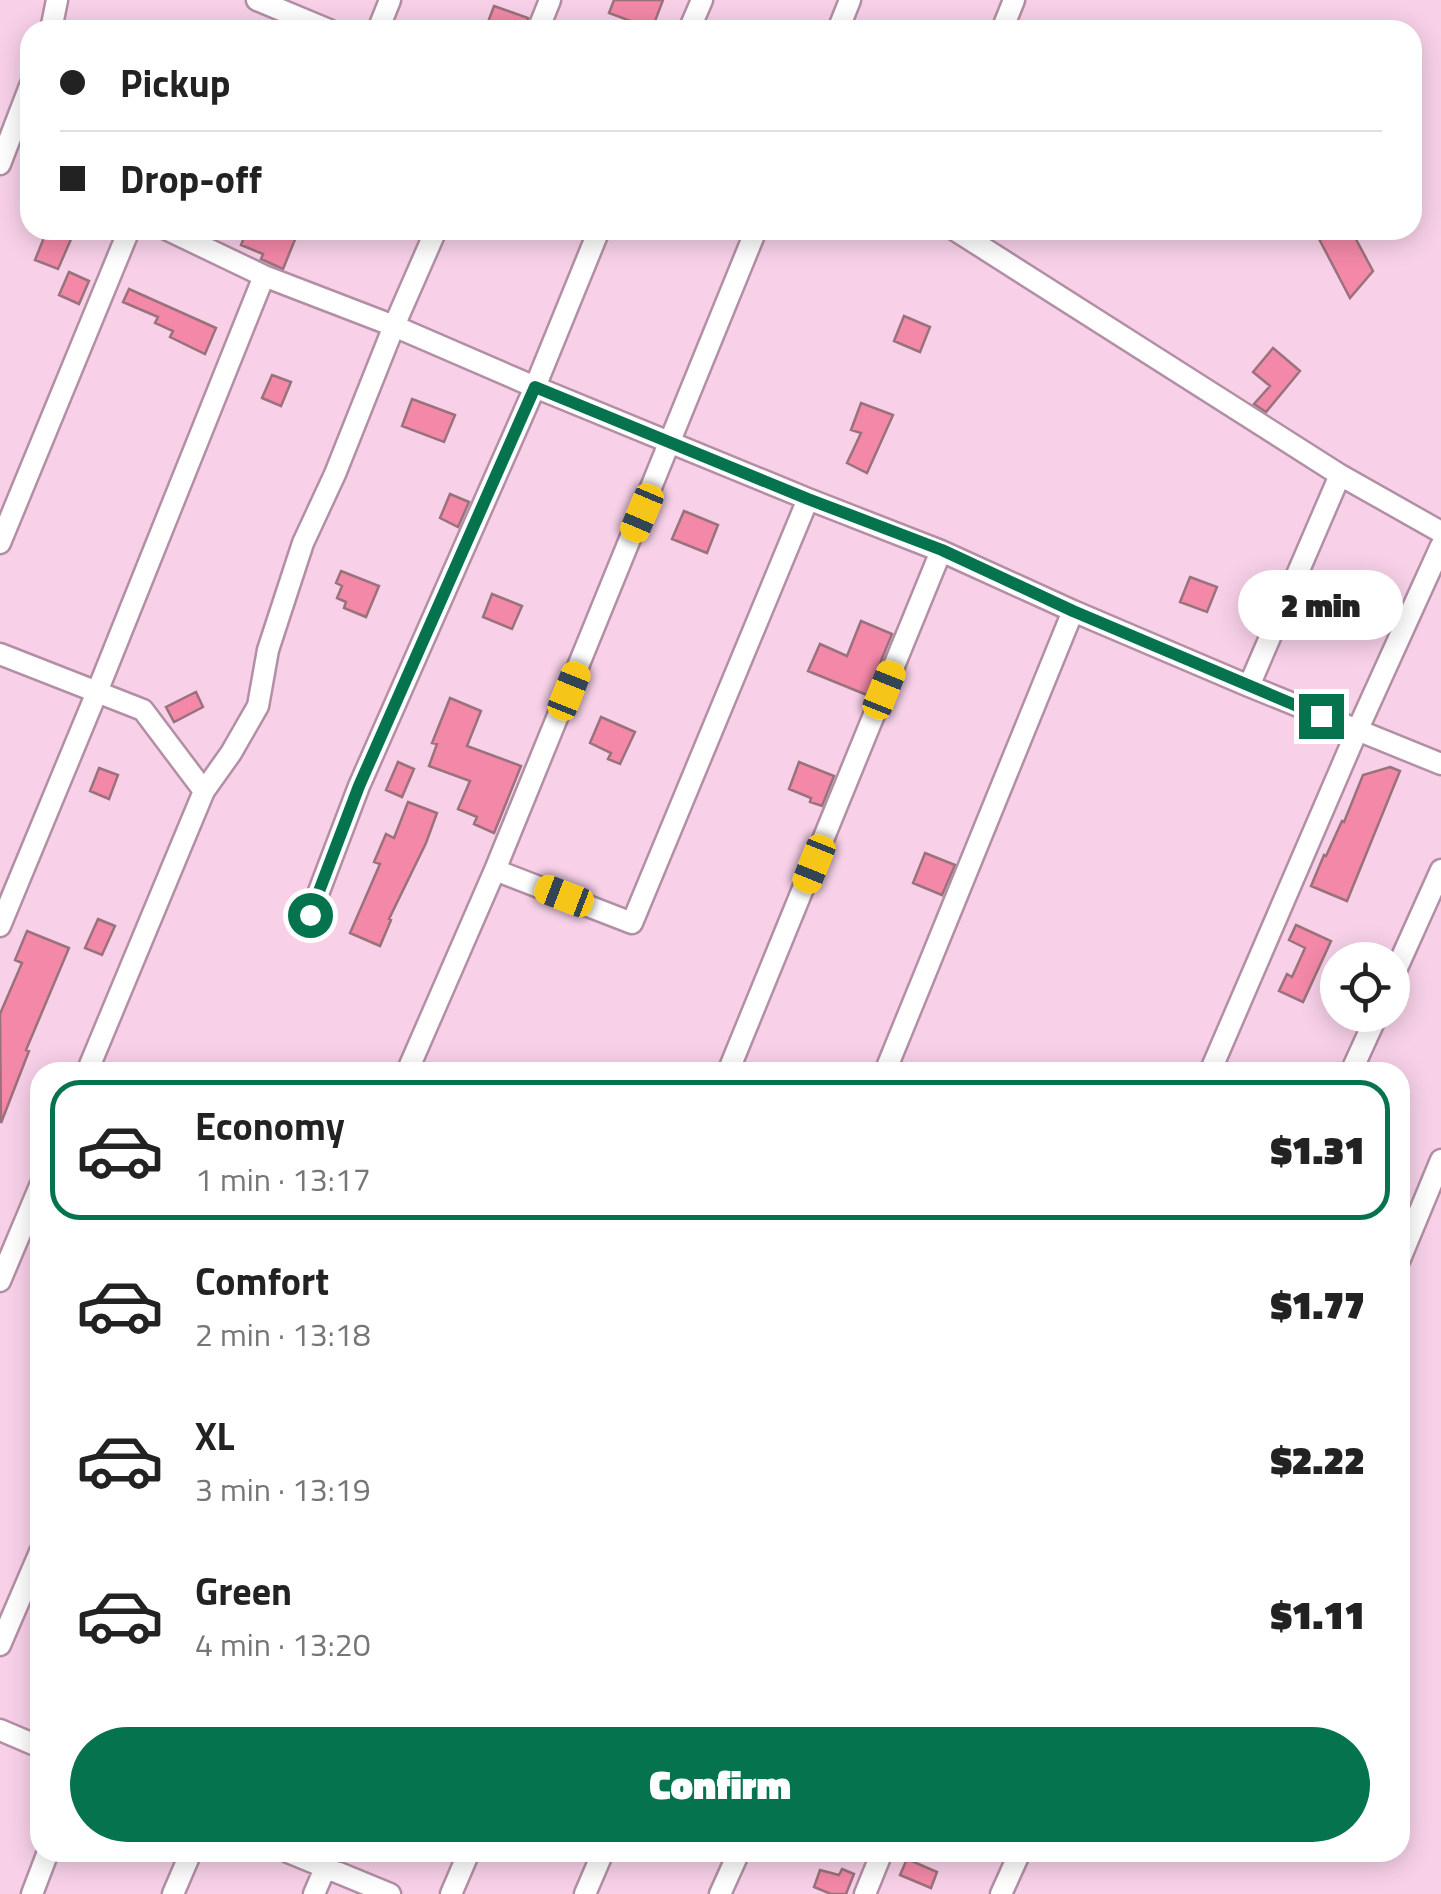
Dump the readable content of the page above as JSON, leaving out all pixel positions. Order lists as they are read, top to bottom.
{
  "page": {
    "banner": ["Pickup", "Drop-off"],
    "bubble": "2 min",
    "list": [
      {
        "name": "Economy",
        "note": "1 min · 13:17",
        "value": "$1.31"
      },
      {
        "name": "Comfort",
        "note": "2 min · 13:18",
        "value": "$1.77"
      },
      {
        "name": "XL",
        "note": "3 min · 13:19",
        "value": "$2.22"
      },
      {
        "name": "Green",
        "note": "4 min · 13:20",
        "value": "$1.11"
      }
    ],
    "buttons": "Confirm"
  }
}
